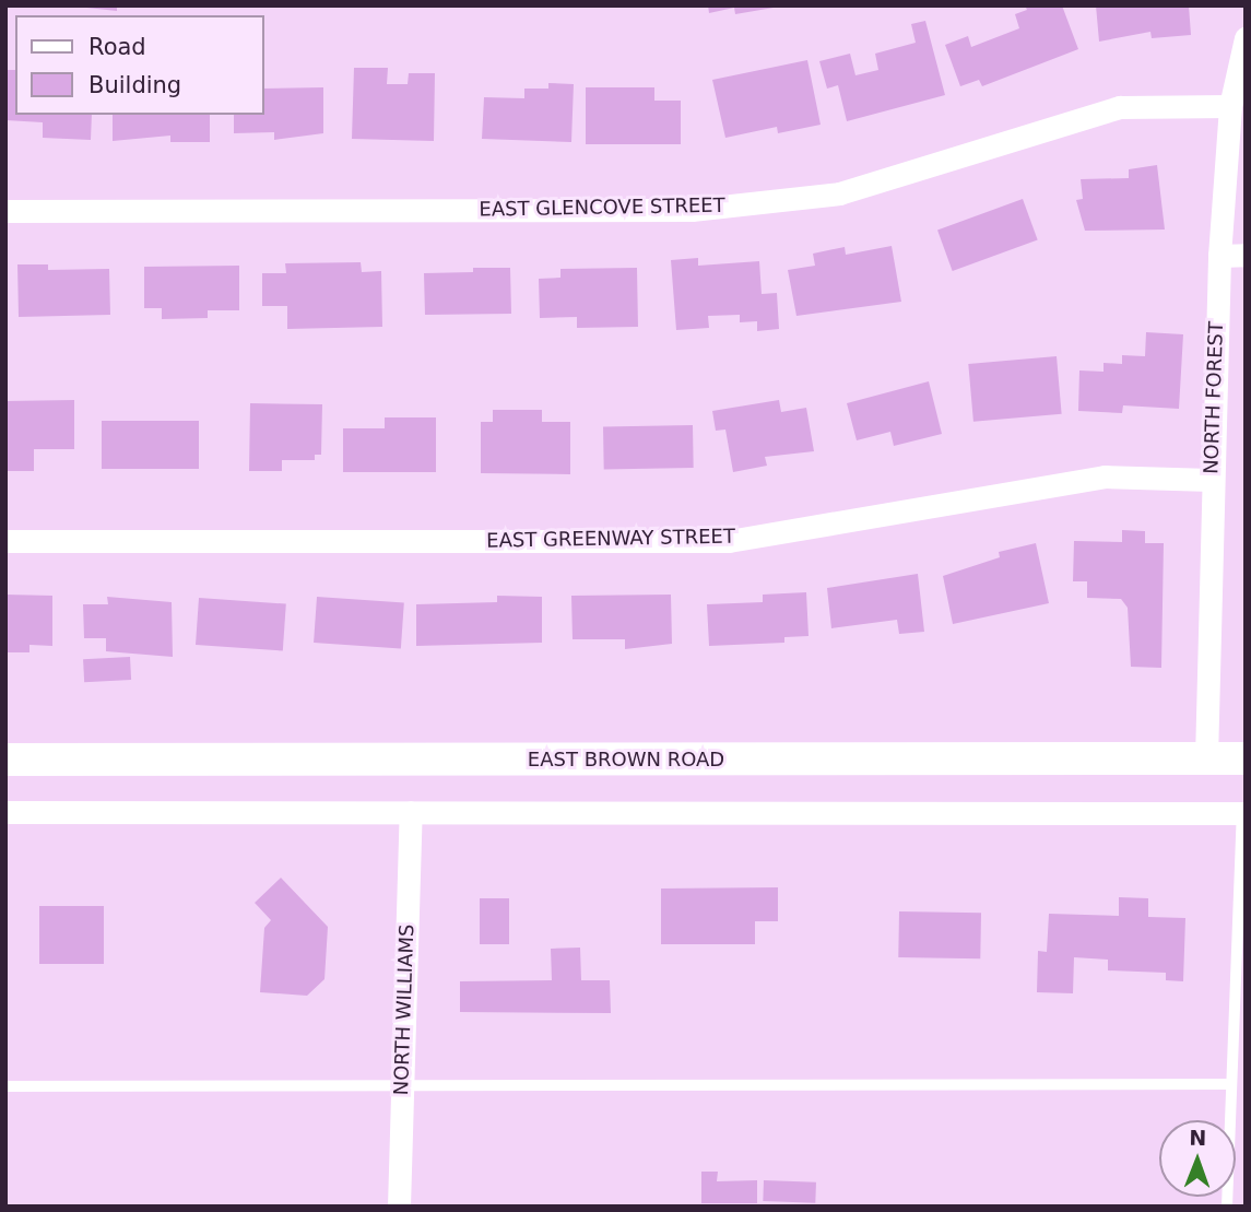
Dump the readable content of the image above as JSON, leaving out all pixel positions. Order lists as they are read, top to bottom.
{
  "streets": {
    "main road": ["EAST BROWN ROAD"],
    "street": [
      "EAST GLENCOVE STREET",
      "NORTH FOREST",
      "EAST GREENWAY STREET",
      "NORTH WILLIAMS"
    ]
  },
  "crossings": [
    ["EAST GLENCOVE STREET", "NORTH FOREST"],
    ["NORTH FOREST", "EAST GREENWAY STREET"],
    ["NORTH FOREST", "EAST BROWN ROAD"]
  ],
  "legend": ["Road", "Building"],
  "north": "top"
}
